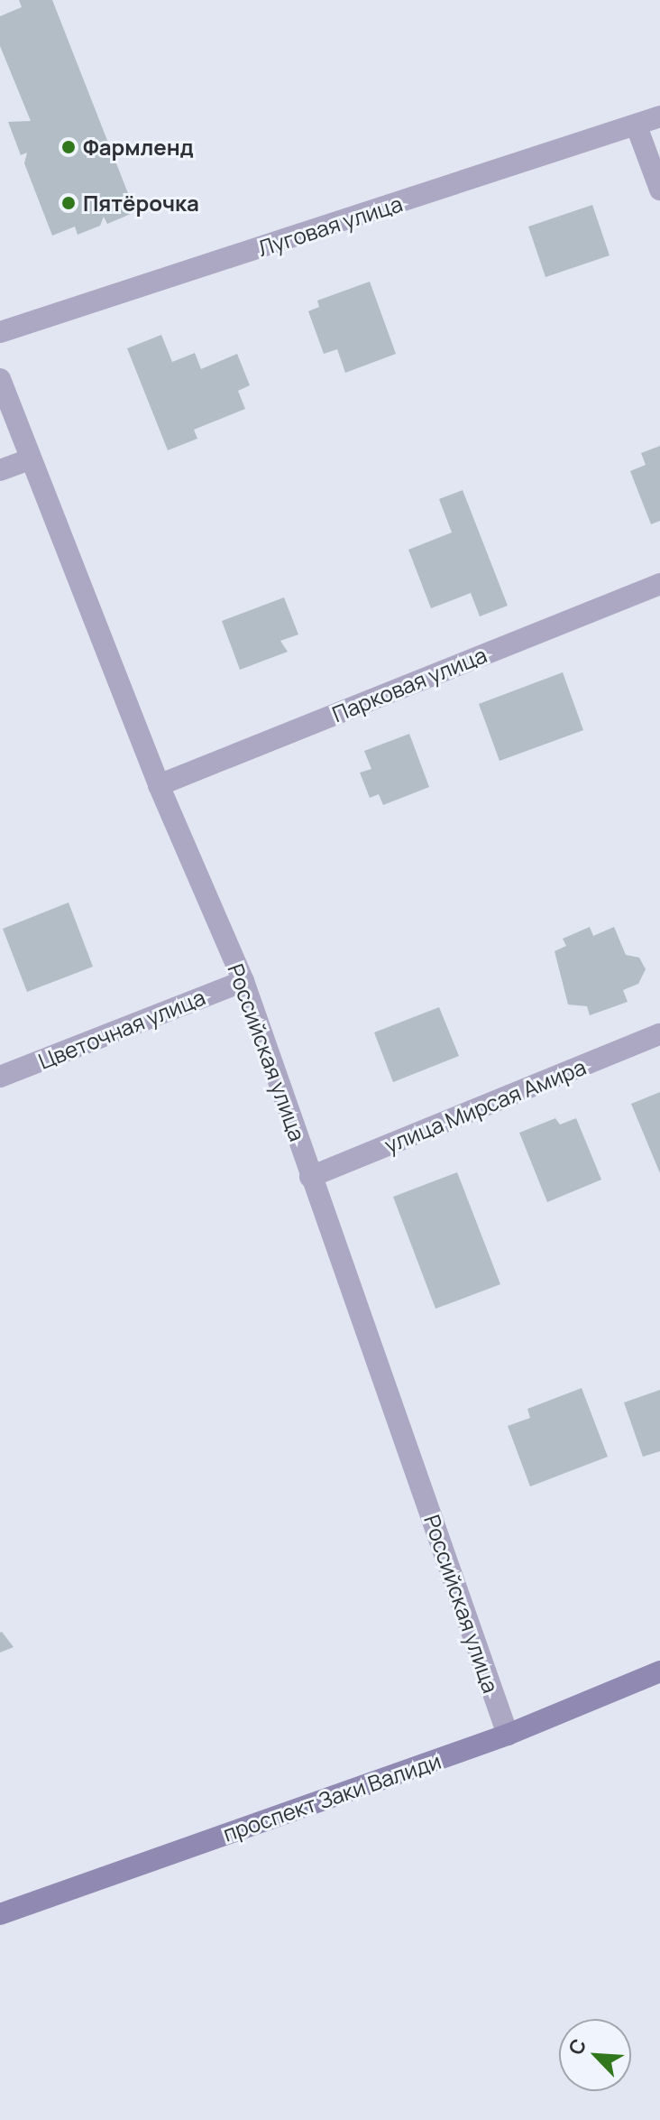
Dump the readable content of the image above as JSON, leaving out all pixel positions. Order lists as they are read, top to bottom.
{
  "streets": {
    "street": [
      "Луговая улица",
      "Парковая улица",
      "Цветочная улица",
      "Российская улица",
      "улица Мирсая Амира",
      "проспект Заки Валиди"
    ]
  },
  "crossings": [
    ["Парковая улица", "Российская улица"],
    ["Цветочная улица", "Российская улица"],
    ["Российская улица", "улица Мирсая Амира"],
    ["Российская улица", "проспект Заки Валиди"]
  ],
  "places": ["Фармленд", "Пятёрочка"],
  "north": "top left"
}
